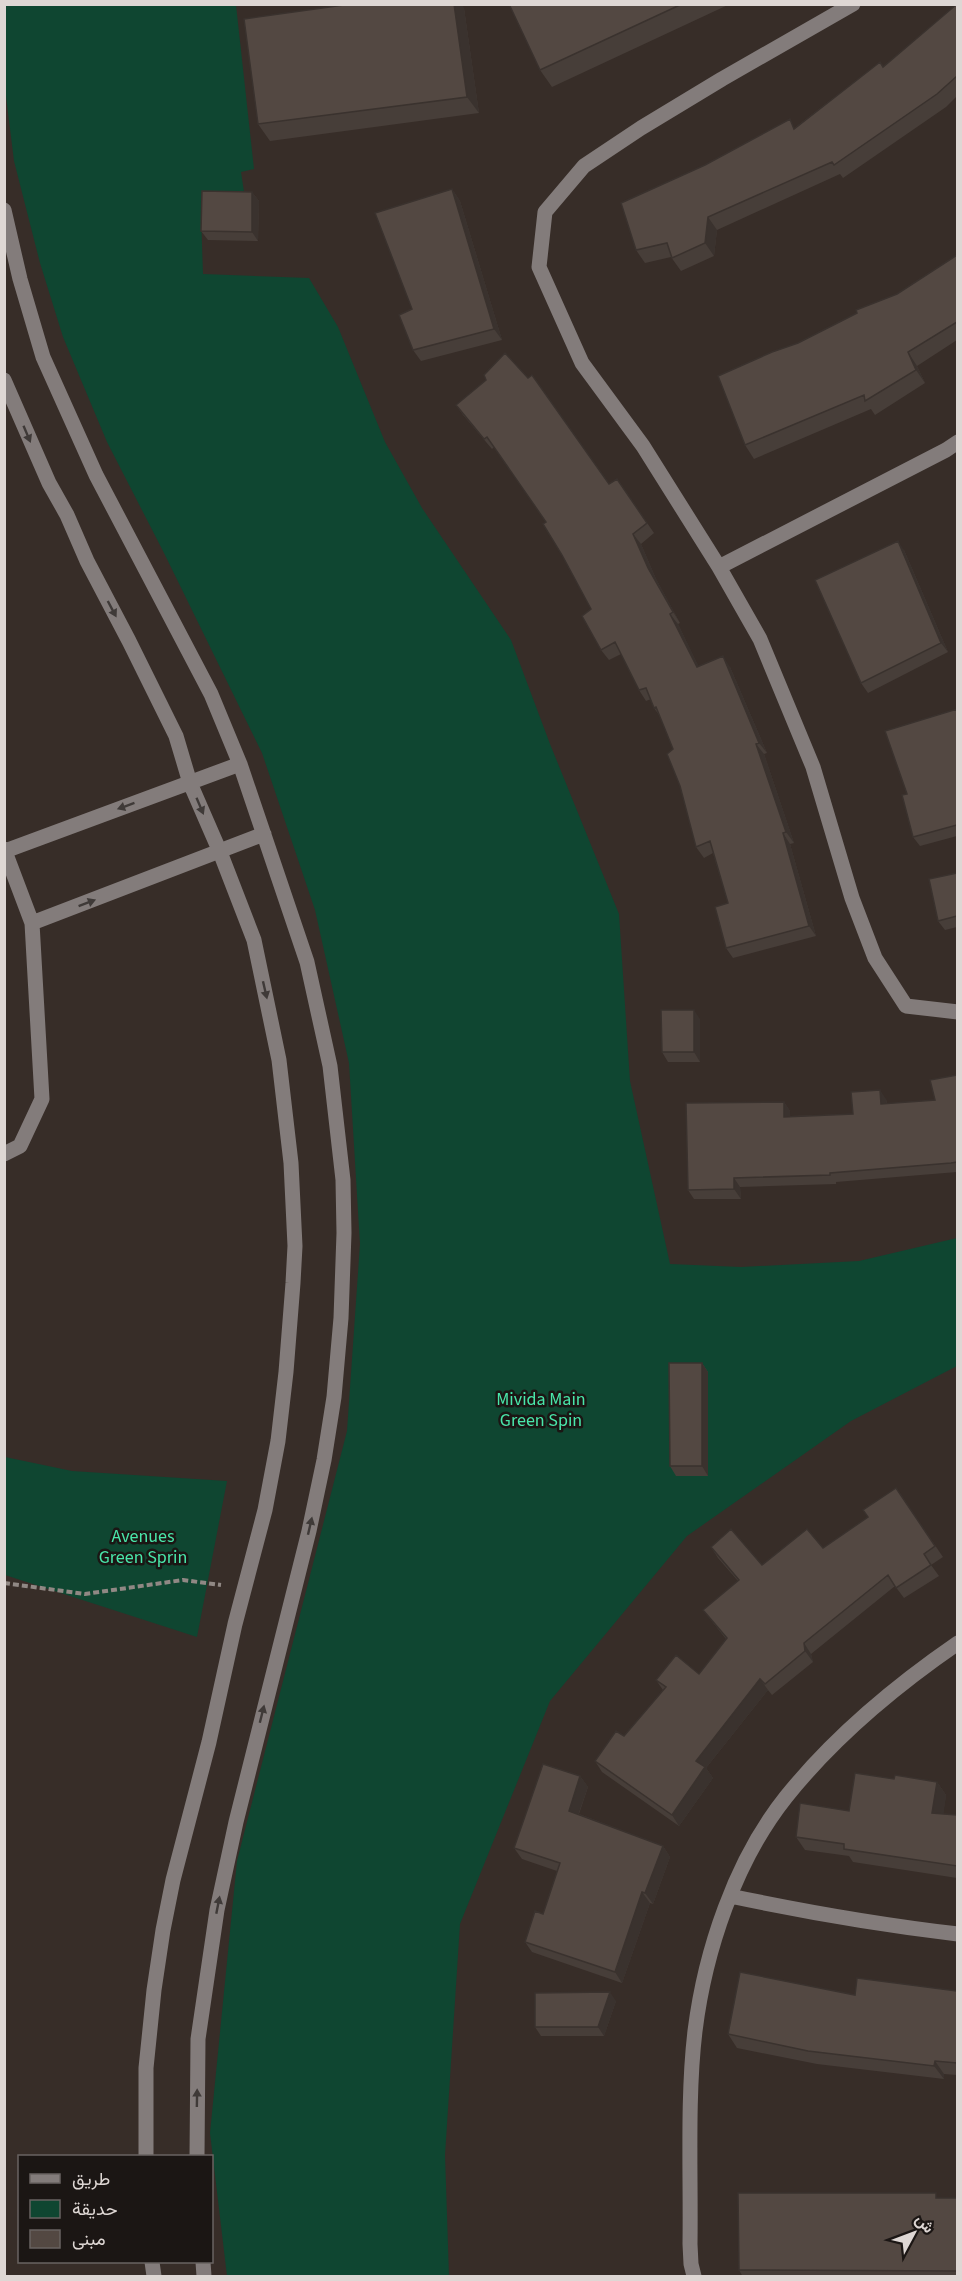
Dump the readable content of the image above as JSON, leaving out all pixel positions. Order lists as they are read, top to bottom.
{
  "parks": ["Mivida Main Green Spin", "Avenues Green Sprin"],
  "legend": ["طريق", "حديقة", "مبنى"],
  "north": "top right"
}
